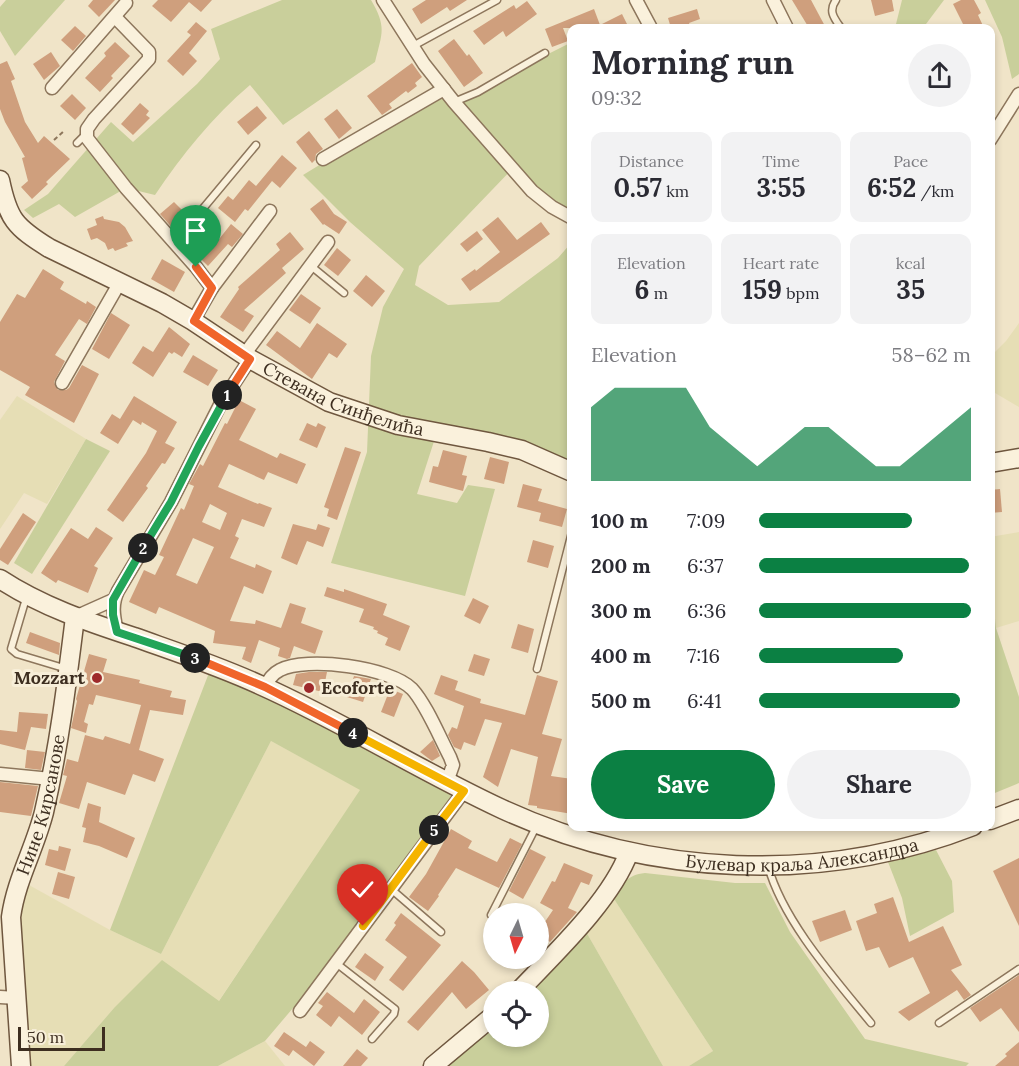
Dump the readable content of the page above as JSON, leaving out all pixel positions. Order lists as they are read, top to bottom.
{
  "streets": {
    "street": ["Стевана Синђелића", "Нине Кирсанове", "Булевар краља Александра"]
  },
  "crossings": [
    ["Нине Кирсанове", "Булевар краља Александра"]
  ],
  "places": ["Mozzart", "Ecoforte"],
  "scale_bar": "50 m",
  "north": "bottom",
  "page": {
    "heading": ["Morning run", "09:32"],
    "stats": [
      ["Distance", "0.57 km"],
      ["Time", "3:55"],
      ["Pace", "6:52 /km"],
      ["Elevation", "6 m"],
      ["Heart rate", "159 bpm"],
      ["kcal", "35"]
    ],
    "chart": ["Elevation", "58–62 m"],
    "pins": [
      "1",
      "2",
      "3",
      "4",
      "5"
    ],
    "list": [
      {
        "name": "100 m",
        "note": "7:09"
      },
      {
        "name": "200 m",
        "note": "6:37"
      },
      {
        "name": "300 m",
        "note": "6:36"
      },
      {
        "name": "400 m",
        "note": "7:16"
      },
      {
        "name": "500 m",
        "note": "6:41"
      }
    ],
    "buttons": ["Save", "Share"],
    "scale": "50 m"
  }
}
